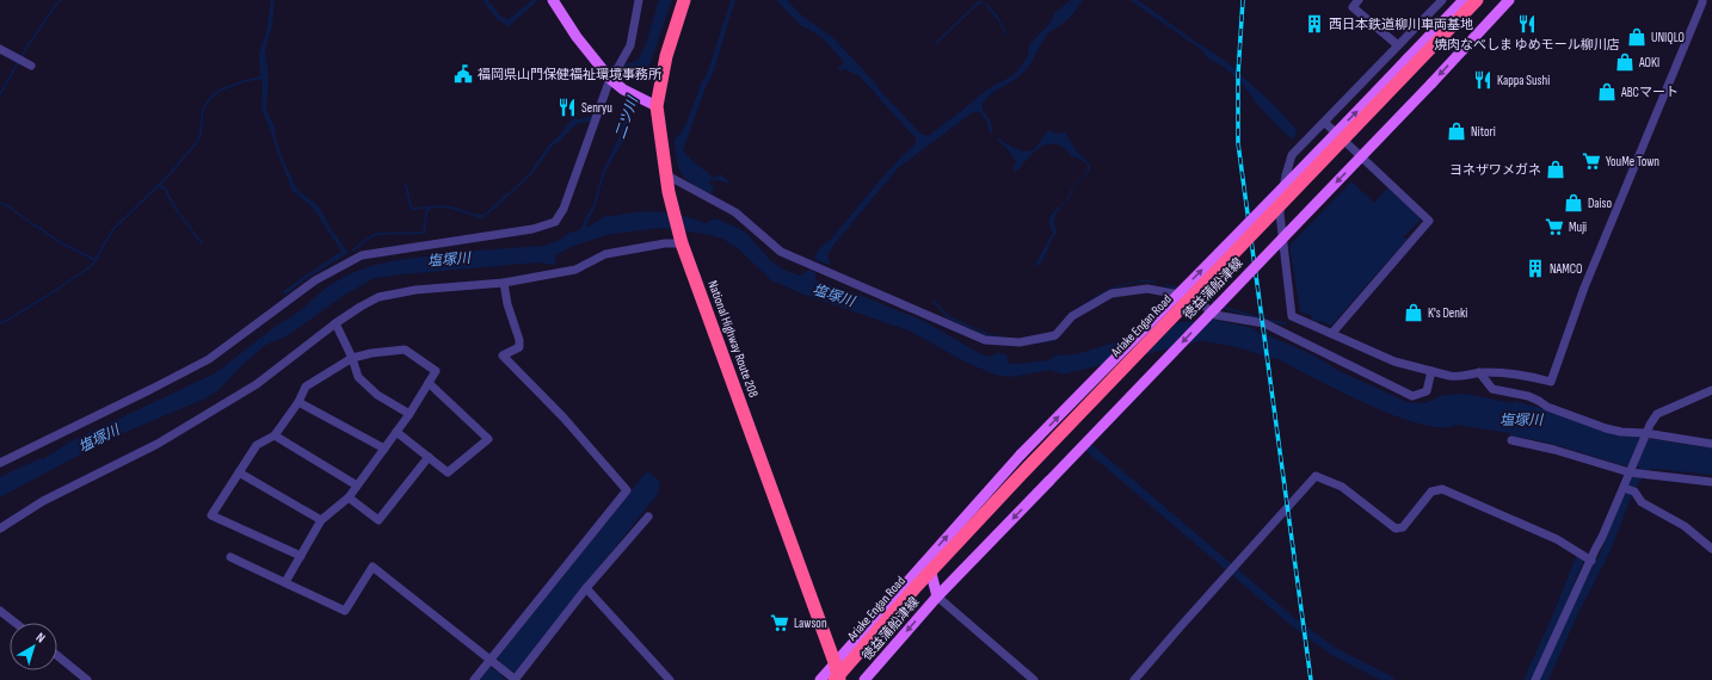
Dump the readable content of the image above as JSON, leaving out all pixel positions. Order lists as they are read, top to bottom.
{
  "streets": {
    "highway": ["Ariake Engan Road", "National Highway Route 208"],
    "main road": ["徳益蒲船津線"]
  },
  "crossings": [
    ["徳益蒲船津線", "National Highway Route 208"]
  ],
  "water": ["二ツ川", "塩塚川"],
  "places": {
    "building": ["西日本鉄道柳川車両基地", "NAMCO"],
    "restaurant": ["焼肉なべしま ゆめモール柳川店", "Kappa Sushi", "Senryu"],
    "shop": [
      "UNIQLO",
      "AOKI",
      "ABCマート",
      "Nitori",
      "ヨネザワメガネ",
      "Daiso",
      "K's Denki"
    ],
    "public building": ["福岡県山門保健福祉環境事務所"],
    "supermarket": ["YouMe Town", "Muji", "Lawson"]
  },
  "north": "top right"
}
